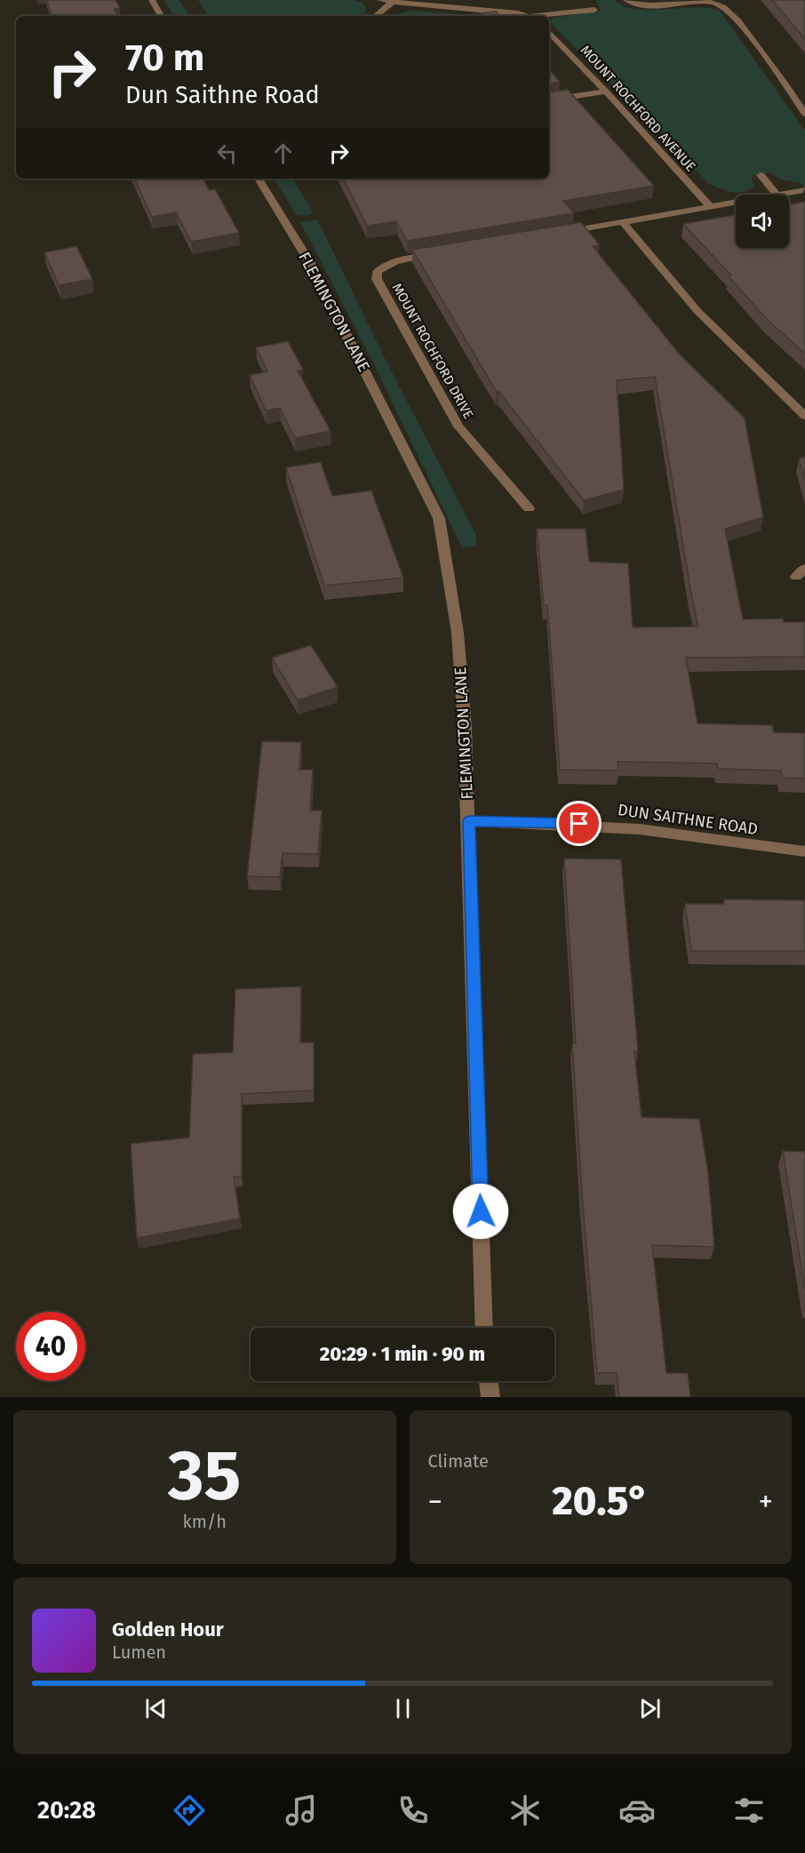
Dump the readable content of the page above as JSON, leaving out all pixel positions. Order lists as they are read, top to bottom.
{
  "streets": {
    "street": [
      "MOUNT ROCHFORD AVENUE",
      "FLEMINGTON LANE",
      "MOUNT ROCHFORD DRIVE",
      "DUN SAITHNE ROAD"
    ]
  },
  "crossings": [
    ["FLEMINGTON LANE", "DUN SAITHNE ROAD"]
  ],
  "page": {
    "turn": ["70 m", "Dun Saithne Road"],
    "limit": "40",
    "trip": "20:29 · 1 min · 90 m",
    "tile": [
      ["35", "km/h"],
      "Climate"
    ],
    "heat": ["−", "20.5°", "+"],
    "song": ["Golden Hour", "Lumen"],
    "tabs": "20:28"
  }
}
